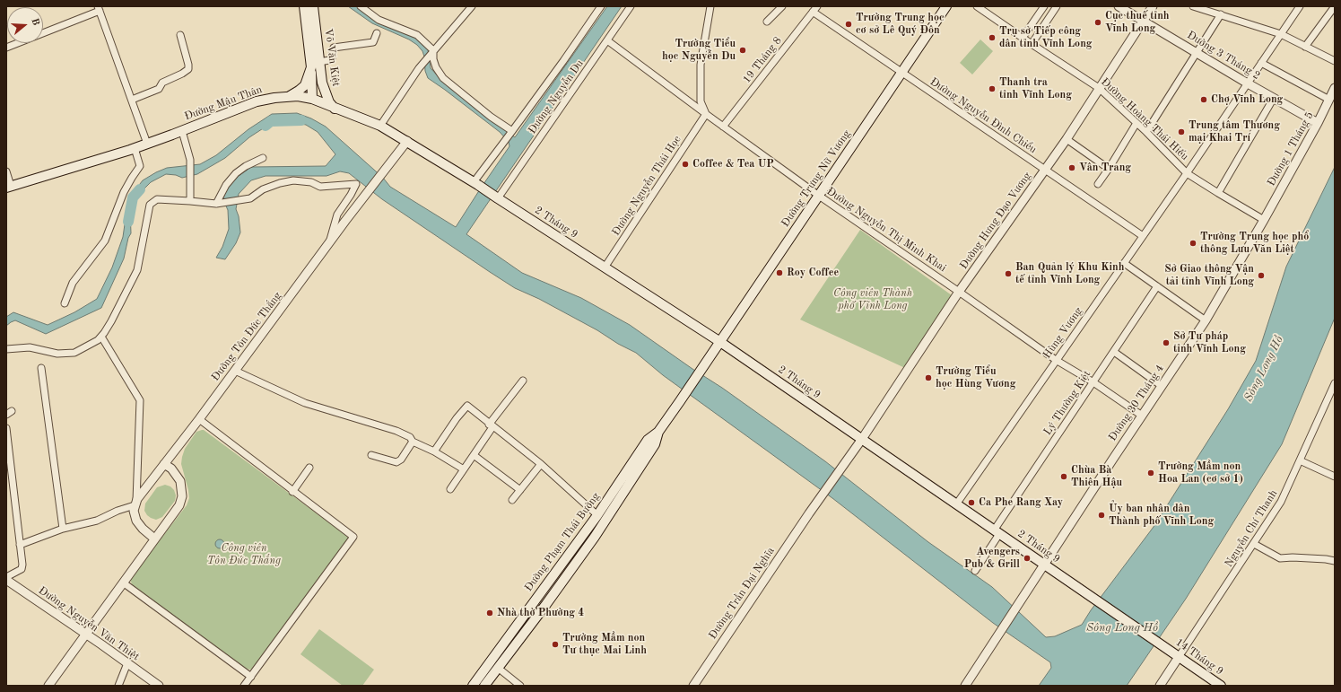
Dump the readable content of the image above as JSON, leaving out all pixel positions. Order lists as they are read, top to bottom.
{
  "streets": {
    "main road": [
      "Võ Văn Kiệt",
      "Đường Mậu Thân",
      "Đường Trưng Nữ Vương",
      "2 Tháng 9",
      "Đường Phạm Thái Bường",
      "14 Tháng 9"
    ],
    "street": [
      "Đường 3 Tháng 2",
      "19 Tháng 8",
      "Đường Nguyễn Du",
      "Đường Nguyễn Đình Chiểu",
      "Đường Hoàng Thái Hiếu",
      "Đường 1 Tháng 5",
      "Đường Nguyễn Thái Học",
      "Đường Hưng Đạo Vương",
      "Đường Nguyễn Thị Minh Khai",
      "Hùng Vương",
      "Đường Tôn Đức Thắng",
      "Lý Thường Kiệt",
      "Đường 30 Tháng 4",
      "Nguyễn Chí Thanh",
      "Đường Trần Đại Nghĩa",
      "Đường Nguyễn Văn Thiệt"
    ]
  },
  "crossings": [
    ["Đường 3 Tháng 2", "Đường 1 Tháng 5"],
    ["Đường 3 Tháng 2", "Đường Hưng Đạo Vương"],
    ["Đường 3 Tháng 2", "Hùng Vương"],
    ["Võ Văn Kiệt", "Đường Mậu Thân"],
    ["19 Tháng 8", "Đường Nguyễn Đình Chiểu"],
    ["19 Tháng 8", "Đường Nguyễn Thị Minh Khai"],
    ["Đường Nguyễn Du", "2 Tháng 9"],
    ["Đường Nguyễn Du", "Đường Nguyễn Thị Minh Khai"],
    ["Đường Mậu Thân", "2 Tháng 9"],
    ["Đường Mậu Thân", "Đường Tôn Đức Thắng"],
    ["Đường Nguyễn Đình Chiểu", "Đường Trưng Nữ Vương"],
    ["Đường Nguyễn Đình Chiểu", "Đường Hưng Đạo Vương"],
    ["Đường Nguyễn Đình Chiểu", "Hùng Vương"],
    ["Đường Hoàng Thái Hiếu", "Đường 1 Tháng 5"],
    ["Đường Hoàng Thái Hiếu", "Đường Hưng Đạo Vương"],
    ["Đường Hoàng Thái Hiếu", "Hùng Vương"],
    ["Đường Hoàng Thái Hiếu", "Đường 30 Tháng 4"],
    ["Đường 1 Tháng 5", "Đường 30 Tháng 4"],
    ["Đường Trưng Nữ Vương", "2 Tháng 9"],
    ["Đường Trưng Nữ Vương", "Đường Nguyễn Thị Minh Khai"],
    ["Đường Trưng Nữ Vương", "Đường Phạm Thái Bường"],
    ["Đường Nguyễn Thái Học", "2 Tháng 9"],
    ["Đường Nguyễn Thái Học", "Đường Nguyễn Thị Minh Khai"],
    ["Đường Hưng Đạo Vương", "2 Tháng 9"],
    ["Đường Hưng Đạo Vương", "Đường Nguyễn Thị Minh Khai"],
    ["Đường Hưng Đạo Vương", "Đường Trần Đại Nghĩa"],
    ["2 Tháng 9", "Hùng Vương"],
    ["2 Tháng 9", "Lý Thường Kiệt"],
    ["2 Tháng 9", "Đường 30 Tháng 4"],
    ["2 Tháng 9", "Đường Trần Đại Nghĩa"],
    ["2 Tháng 9", "14 Tháng 9"],
    ["Đường Nguyễn Thị Minh Khai", "Hùng Vương"],
    ["Đường Nguyễn Thị Minh Khai", "Lý Thường Kiệt"],
    ["Đường Nguyễn Thị Minh Khai", "Đường 30 Tháng 4"],
    ["Nguyễn Chí Thanh", "14 Tháng 9"]
  ],
  "water": ["Sông Long Hồ"],
  "parks": ["Công viên Thành phố Vĩnh Long", "Công viên Tôn Đức Thắng"],
  "places": [
    "Cục thuế tỉnh Vĩnh Long",
    "Trường Trung học cơ sở Lê Quý Đôn",
    "Trụ sở Tiếp công dân tỉnh Vĩnh Long",
    "Trường Tiểu học Nguyễn Du",
    "Thanh tra tỉnh Vĩnh Long",
    "Chợ Vĩnh Long",
    "Trung tâm Thương mại Khai Trí",
    "Coffee & Tea UP",
    "Vân Trang",
    "Trường Trung học phổ thông Lưu Văn Liệt",
    "Roy Coffee",
    "Ban Quản lý Khu Kinh tế tỉnh Vĩnh Long",
    "Sở Giao thông Vận tải tỉnh Vĩnh Long",
    "Sở Tư pháp tỉnh Vĩnh Long",
    "Trường Tiểu học Hùng Vương",
    "Trường Mầm non Hoa Lan (cơ sở 1)",
    "Chùa Bà Thiên Hậu",
    "Ca Phe Rang Xay",
    "Ủy ban nhân dân Thành phố Vĩnh Long",
    "Avengers Pub & Grill",
    "Nhà thờ Phường 4",
    "Trường Mầm non Tư thục Mai Linh"
  ],
  "north": "right"
}
